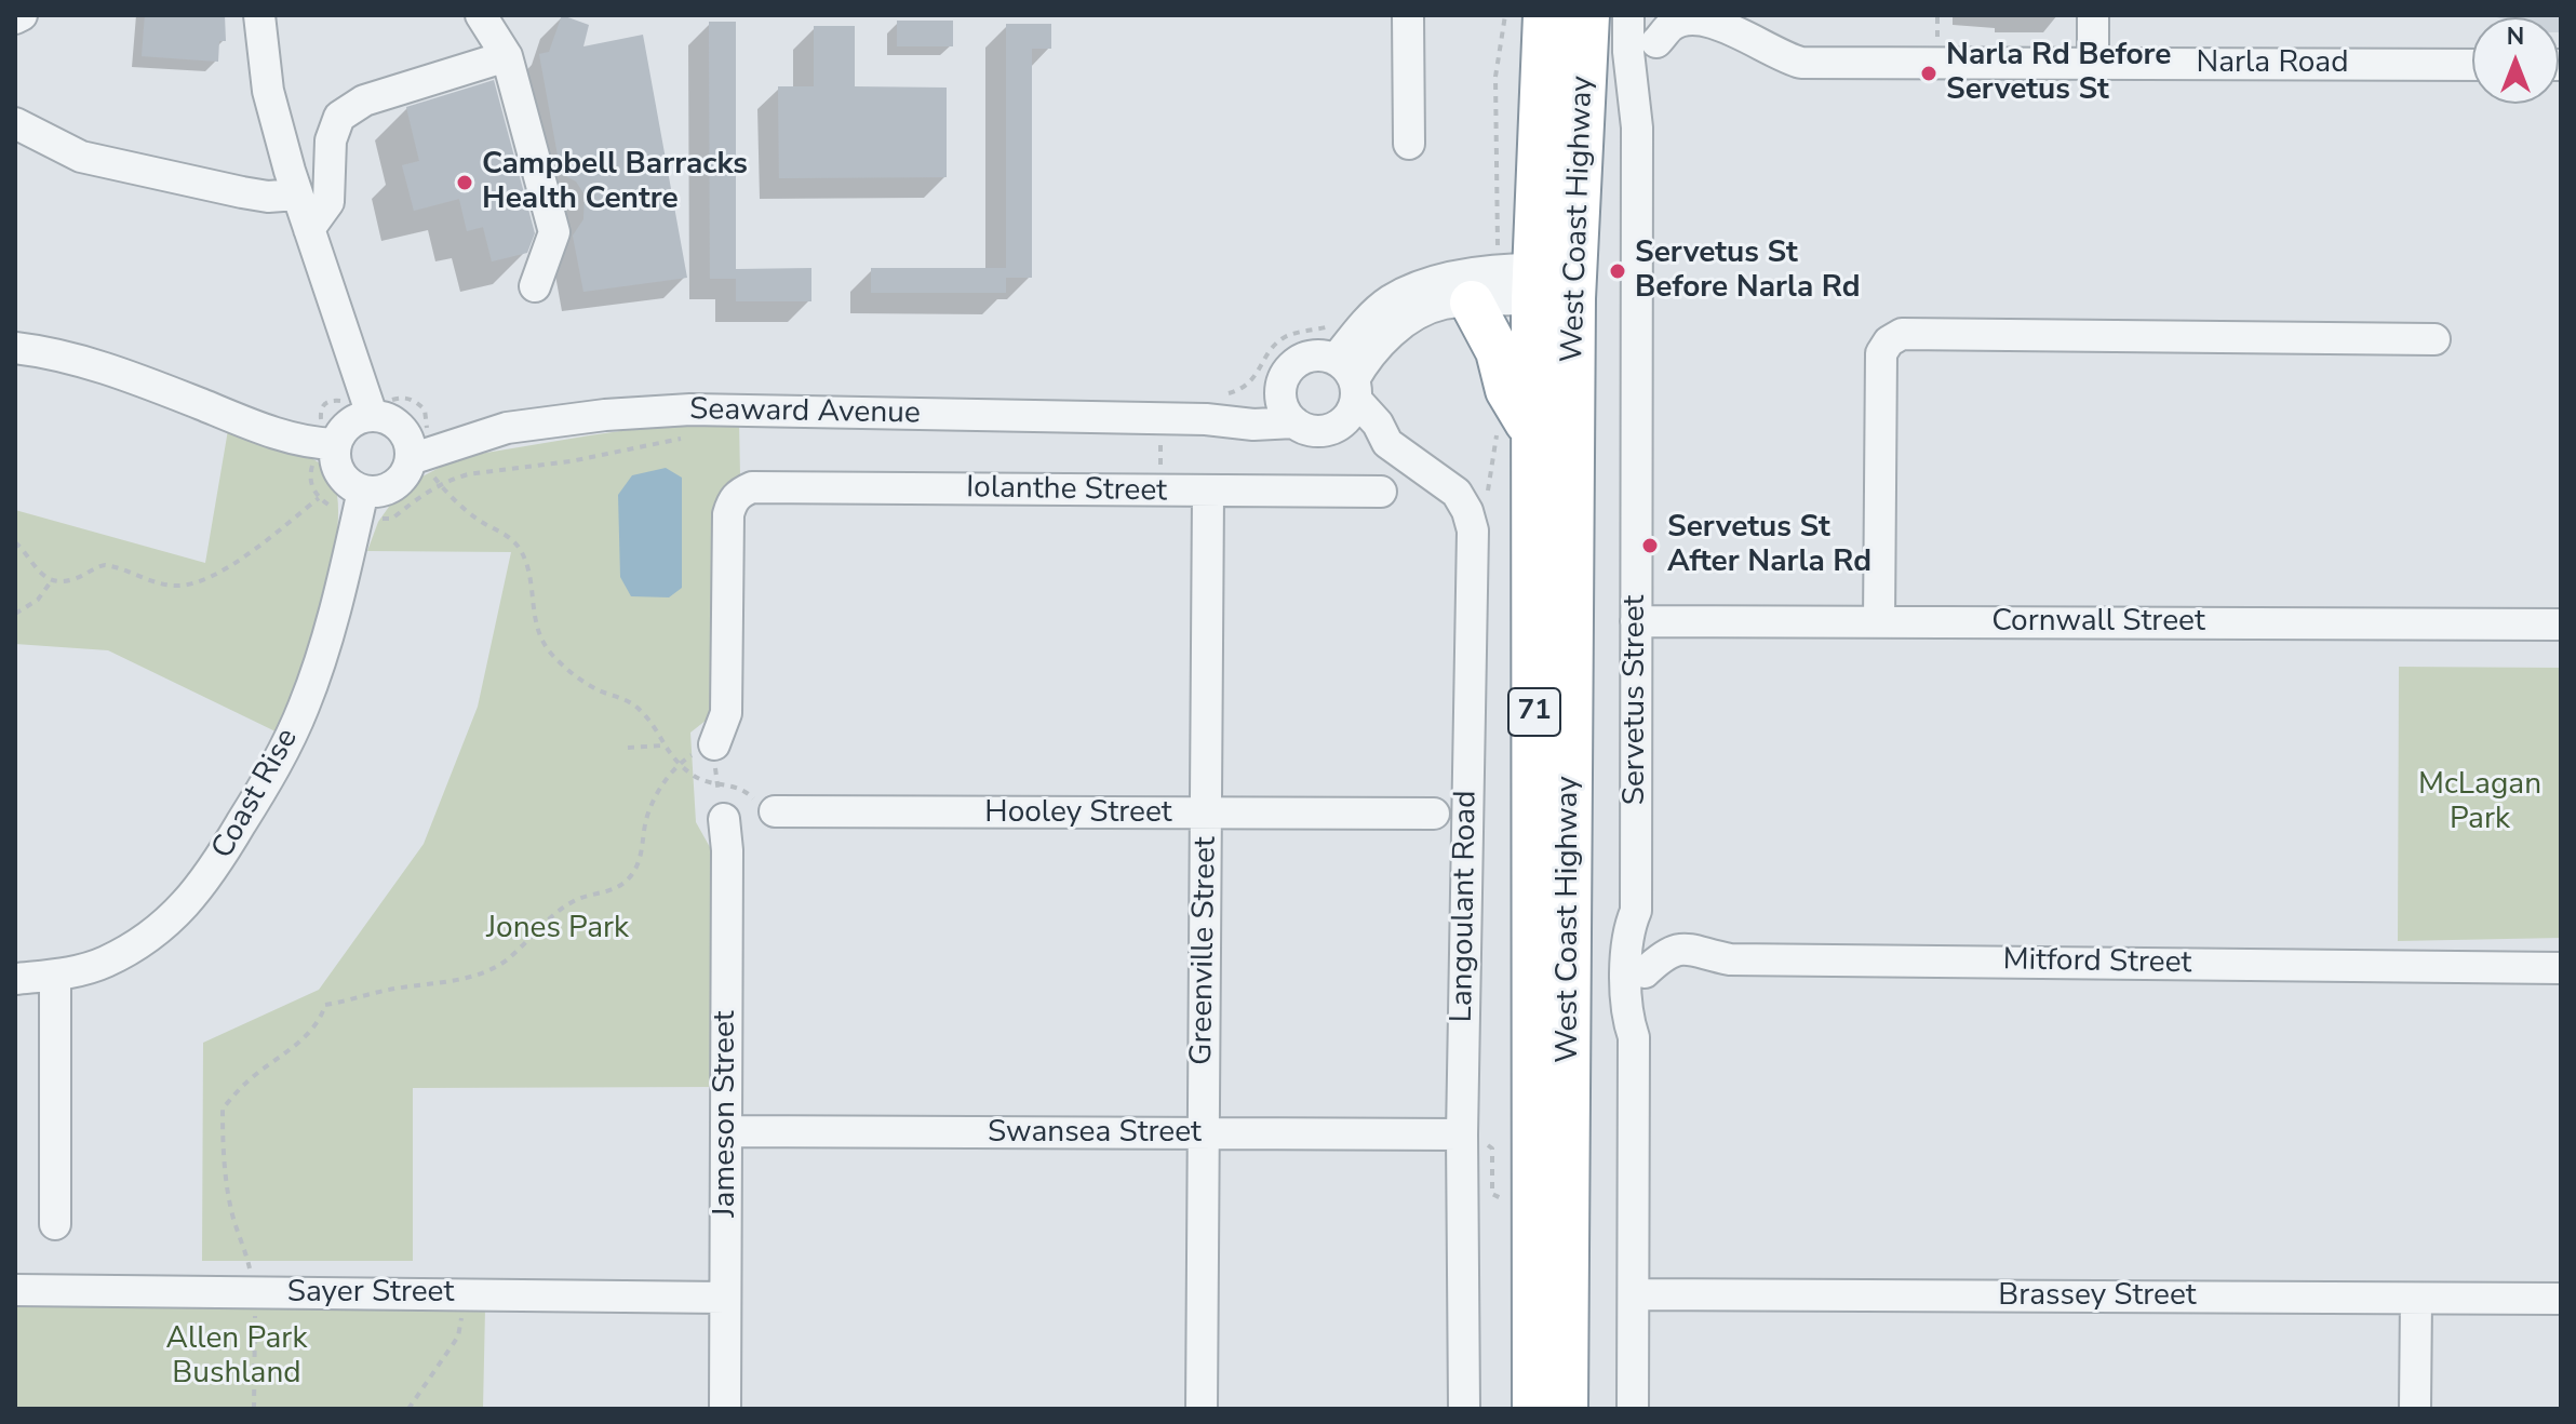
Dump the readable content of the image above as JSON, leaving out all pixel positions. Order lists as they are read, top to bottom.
{
  "streets": {
    "highway": ["West Coast Highway", "71"],
    "street": [
      "Narla Road",
      "Seaward Avenue",
      "Iolanthe Street",
      "Cornwall Street",
      "Servetus Street",
      "Coast Rise",
      "Hooley Street",
      "Langoulant Road",
      "Greenville Street",
      "Mitford Street",
      "Jameson Street",
      "Swansea Street",
      "Sayer Street",
      "Brassey Street"
    ]
  },
  "crossings": [
    ["Narla Road", "Servetus Street"],
    ["Seaward Avenue", "Coast Rise"],
    ["Seaward Avenue", "Langoulant Road"],
    ["Iolanthe Street", "Greenville Street"],
    ["Cornwall Street", "Servetus Street"],
    ["Servetus Street", "Mitford Street"],
    ["Servetus Street", "Brassey Street"],
    ["Hooley Street", "Greenville Street"],
    ["Langoulant Road", "Swansea Street"],
    ["Greenville Street", "Swansea Street"],
    ["Jameson Street", "Swansea Street"],
    ["Jameson Street", "Sayer Street"]
  ],
  "parks": ["McLagan Park", "Jones Park", "Allen Park Bushland"],
  "places": [
    "Narla Rd Before Servetus St",
    "Campbell Barracks Health Centre",
    "Servetus St Before Narla Rd",
    "Servetus St After Narla Rd"
  ],
  "north": "top"
}
